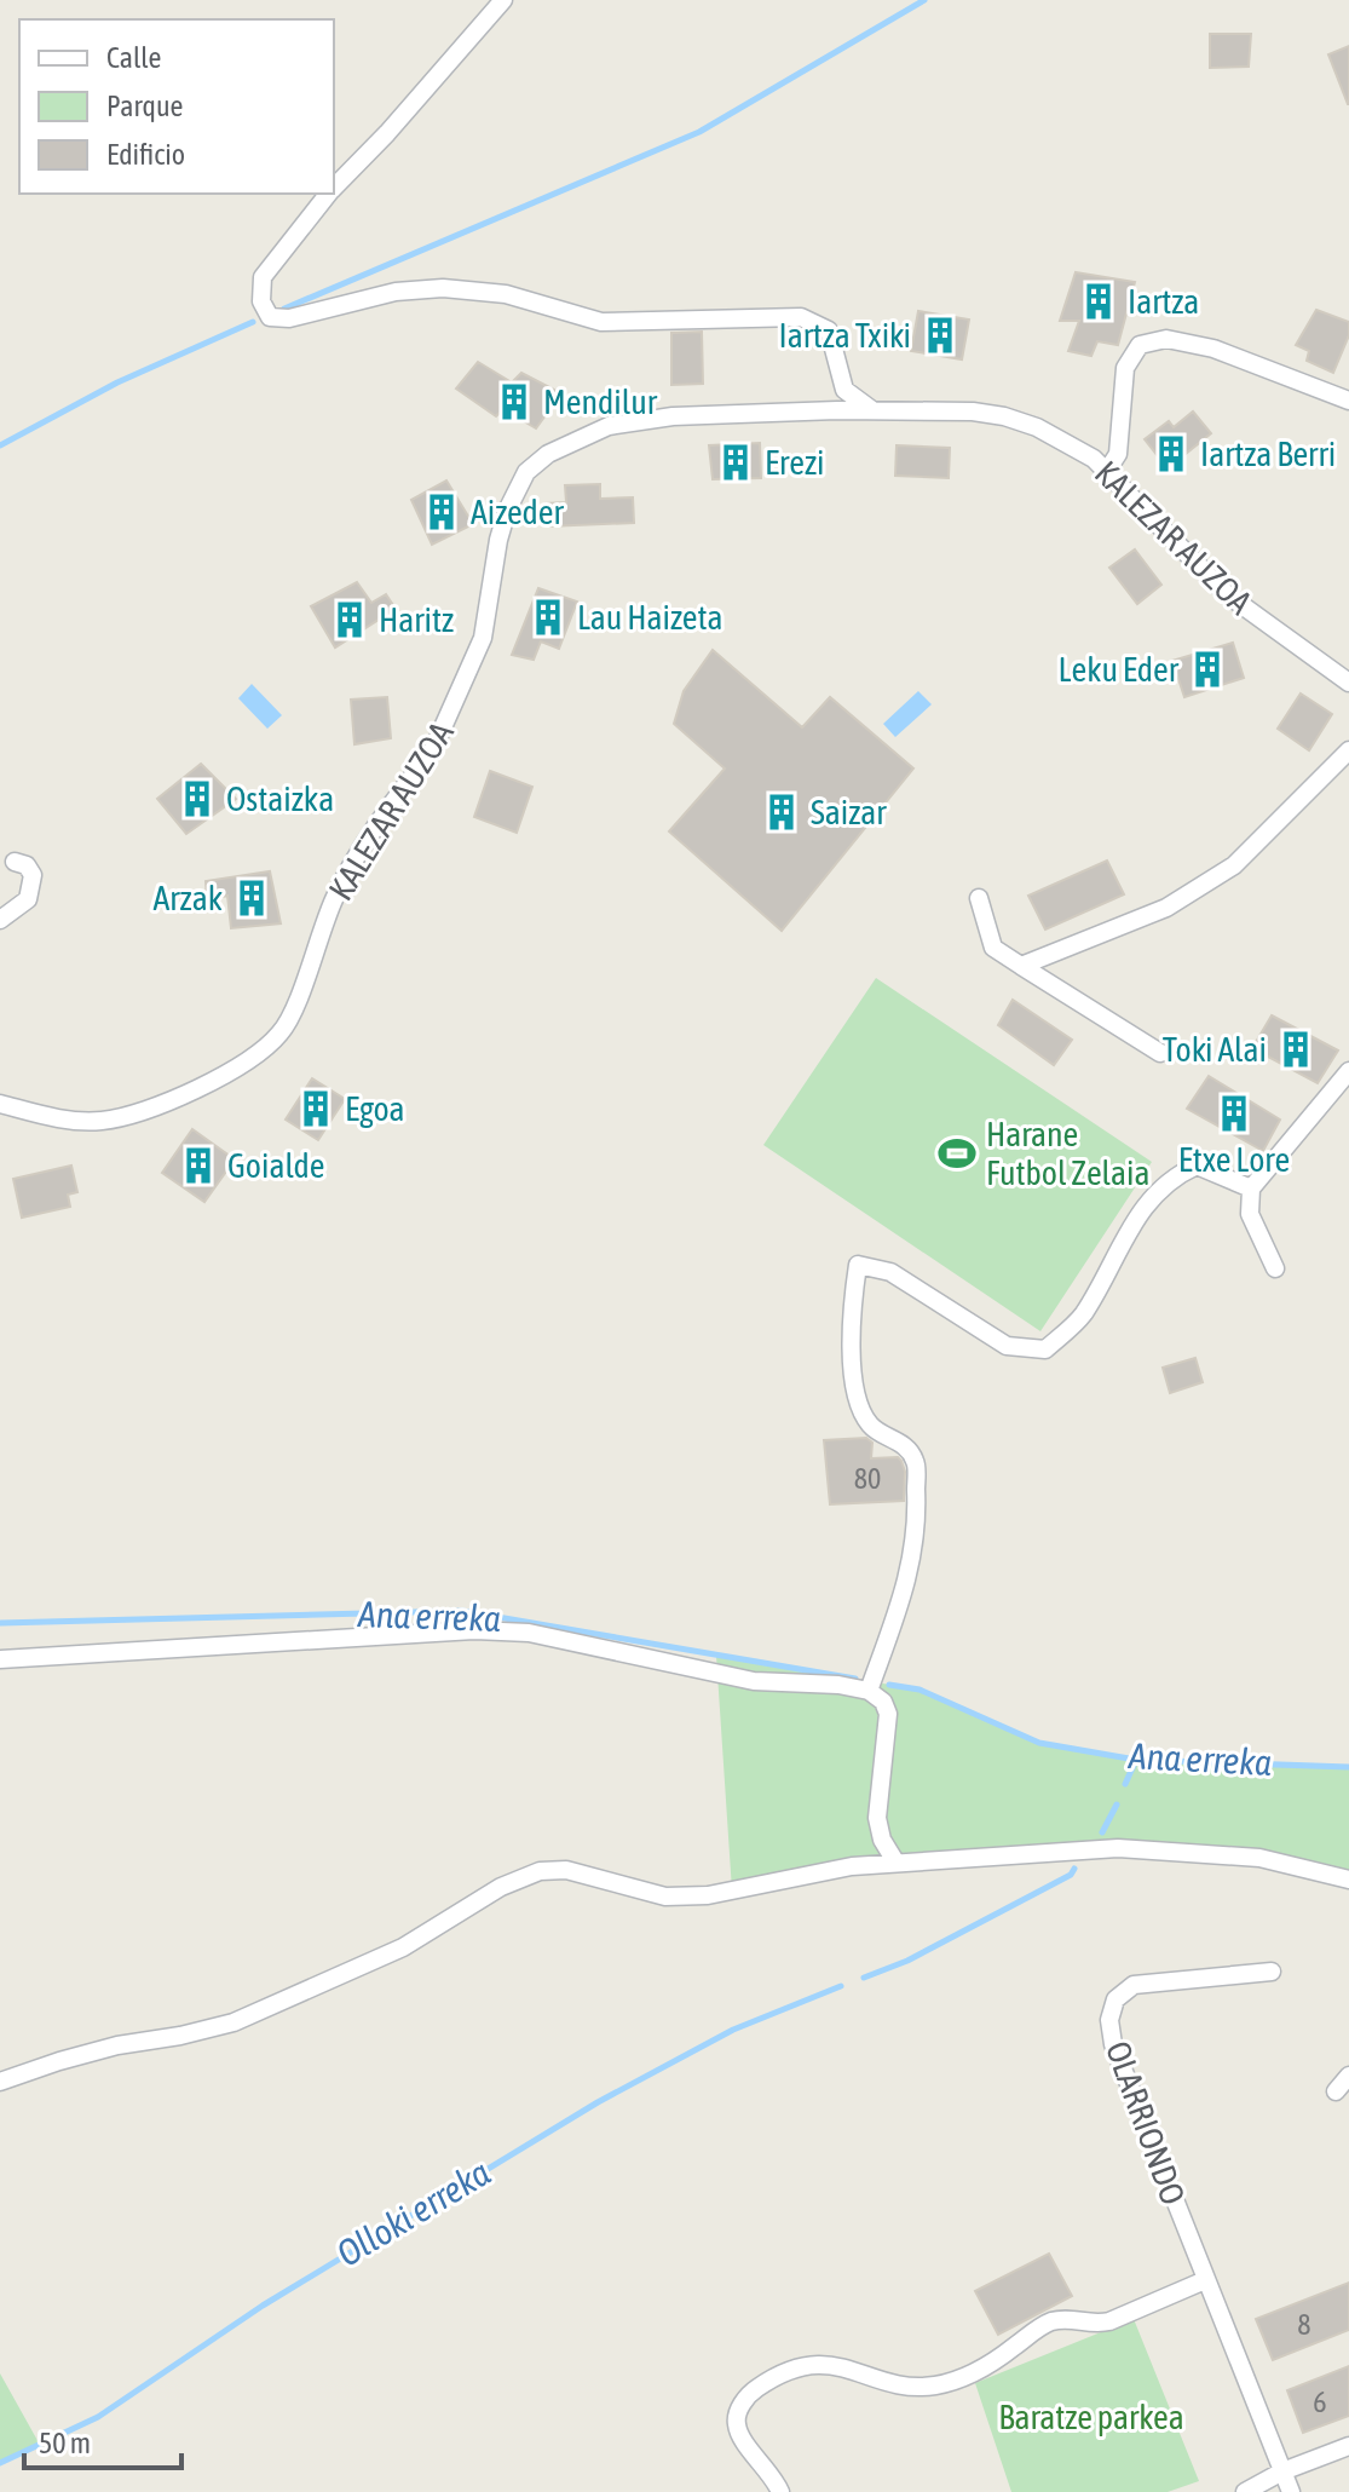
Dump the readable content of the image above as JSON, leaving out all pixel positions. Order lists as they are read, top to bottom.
{
  "streets": {
    "street": ["KALEZAR AUZOA", "OLARRIONDO"]
  },
  "water": ["Ana erreka", "Olloki erreka"],
  "parks": ["Baratze parkea"],
  "places": {
    "building": [
      "Iartza",
      "Iartza Txiki",
      "Mendilur",
      "Iartza Berri",
      "Erezi",
      "Aizeder",
      "Lau Haizeta",
      "Haritz",
      "Leku Eder",
      "Ostaizka",
      "Saizar",
      "Arzak",
      "Toki Alai",
      "Egoa",
      "Etxe Lore",
      "Goialde"
    ],
    "sports": ["Harane Futbol Zelaia"]
  },
  "house_numbers": ["80", "8", "6"],
  "legend": ["Calle", "Parque", "Edificio"],
  "scale_bar": "50 m"
}
